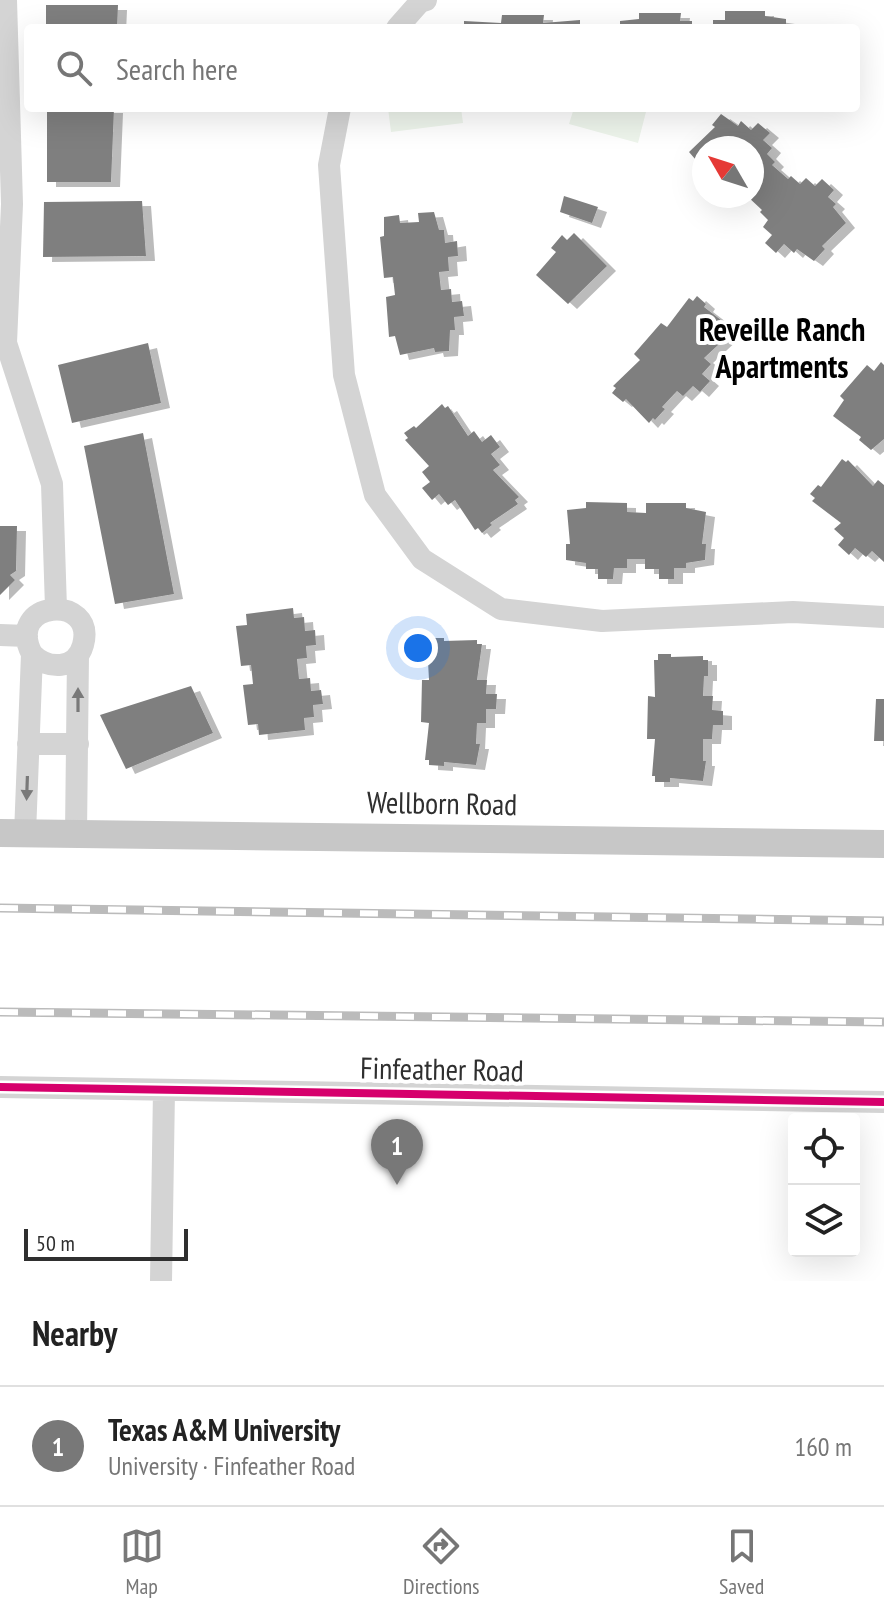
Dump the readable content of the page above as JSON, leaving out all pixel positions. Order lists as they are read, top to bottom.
{
  "streets": {
    "main road": ["Wellborn Road"],
    "street": ["Finfeather Road"]
  },
  "districts": ["Reveille Ranch Apartments"],
  "scale_bar": "50 m",
  "north": "top left",
  "page": {
    "search": "Search here",
    "pins": "1",
    "scale": "50 m",
    "heading": "Nearby",
    "list": [
      {
        "mark": "1",
        "name": "Texas A&M University",
        "note": "University · Finfeather Road",
        "value": "160 m"
      }
    ],
    "nav": ["Map", "Directions", "Saved"]
  }
}
